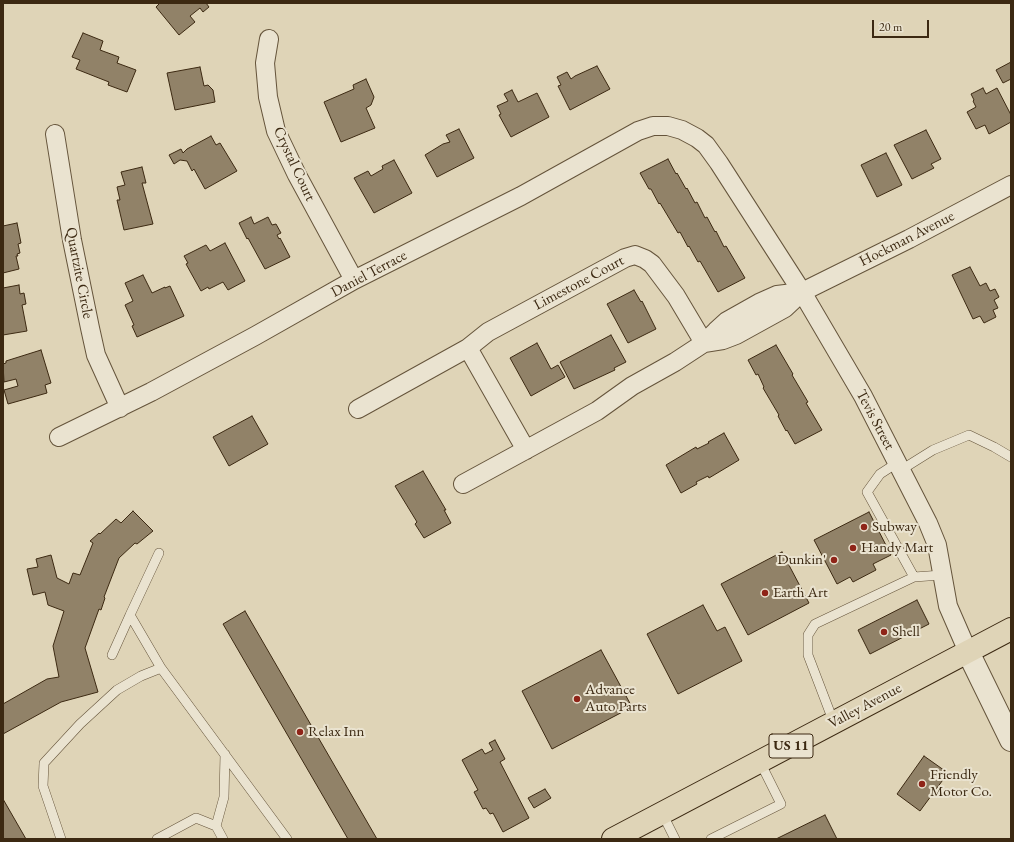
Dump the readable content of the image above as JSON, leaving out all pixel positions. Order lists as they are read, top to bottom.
{
  "streets": {
    "main road": ["Valley Avenue", "US 11"],
    "street": [
      "Crystal Court",
      "Hockman Avenue",
      "Quartzite Circle",
      "Daniel Terrace",
      "Limestone Court",
      "Tevis Street"
    ]
  },
  "crossings": [
    ["Crystal Court", "Daniel Terrace"],
    ["Hockman Avenue", "Tevis Street"],
    ["Quartzite Circle", "Daniel Terrace"],
    ["Daniel Terrace", "Tevis Street"],
    ["Tevis Street", "Valley Avenue"]
  ],
  "places": [
    "Subway",
    "Handy Mart",
    "Dunkin'",
    "Earth Art",
    "Shell",
    "Advance Auto Parts",
    "Relax Inn",
    "Friendly Motor Co."
  ],
  "scale_bar": "20 m"
}
